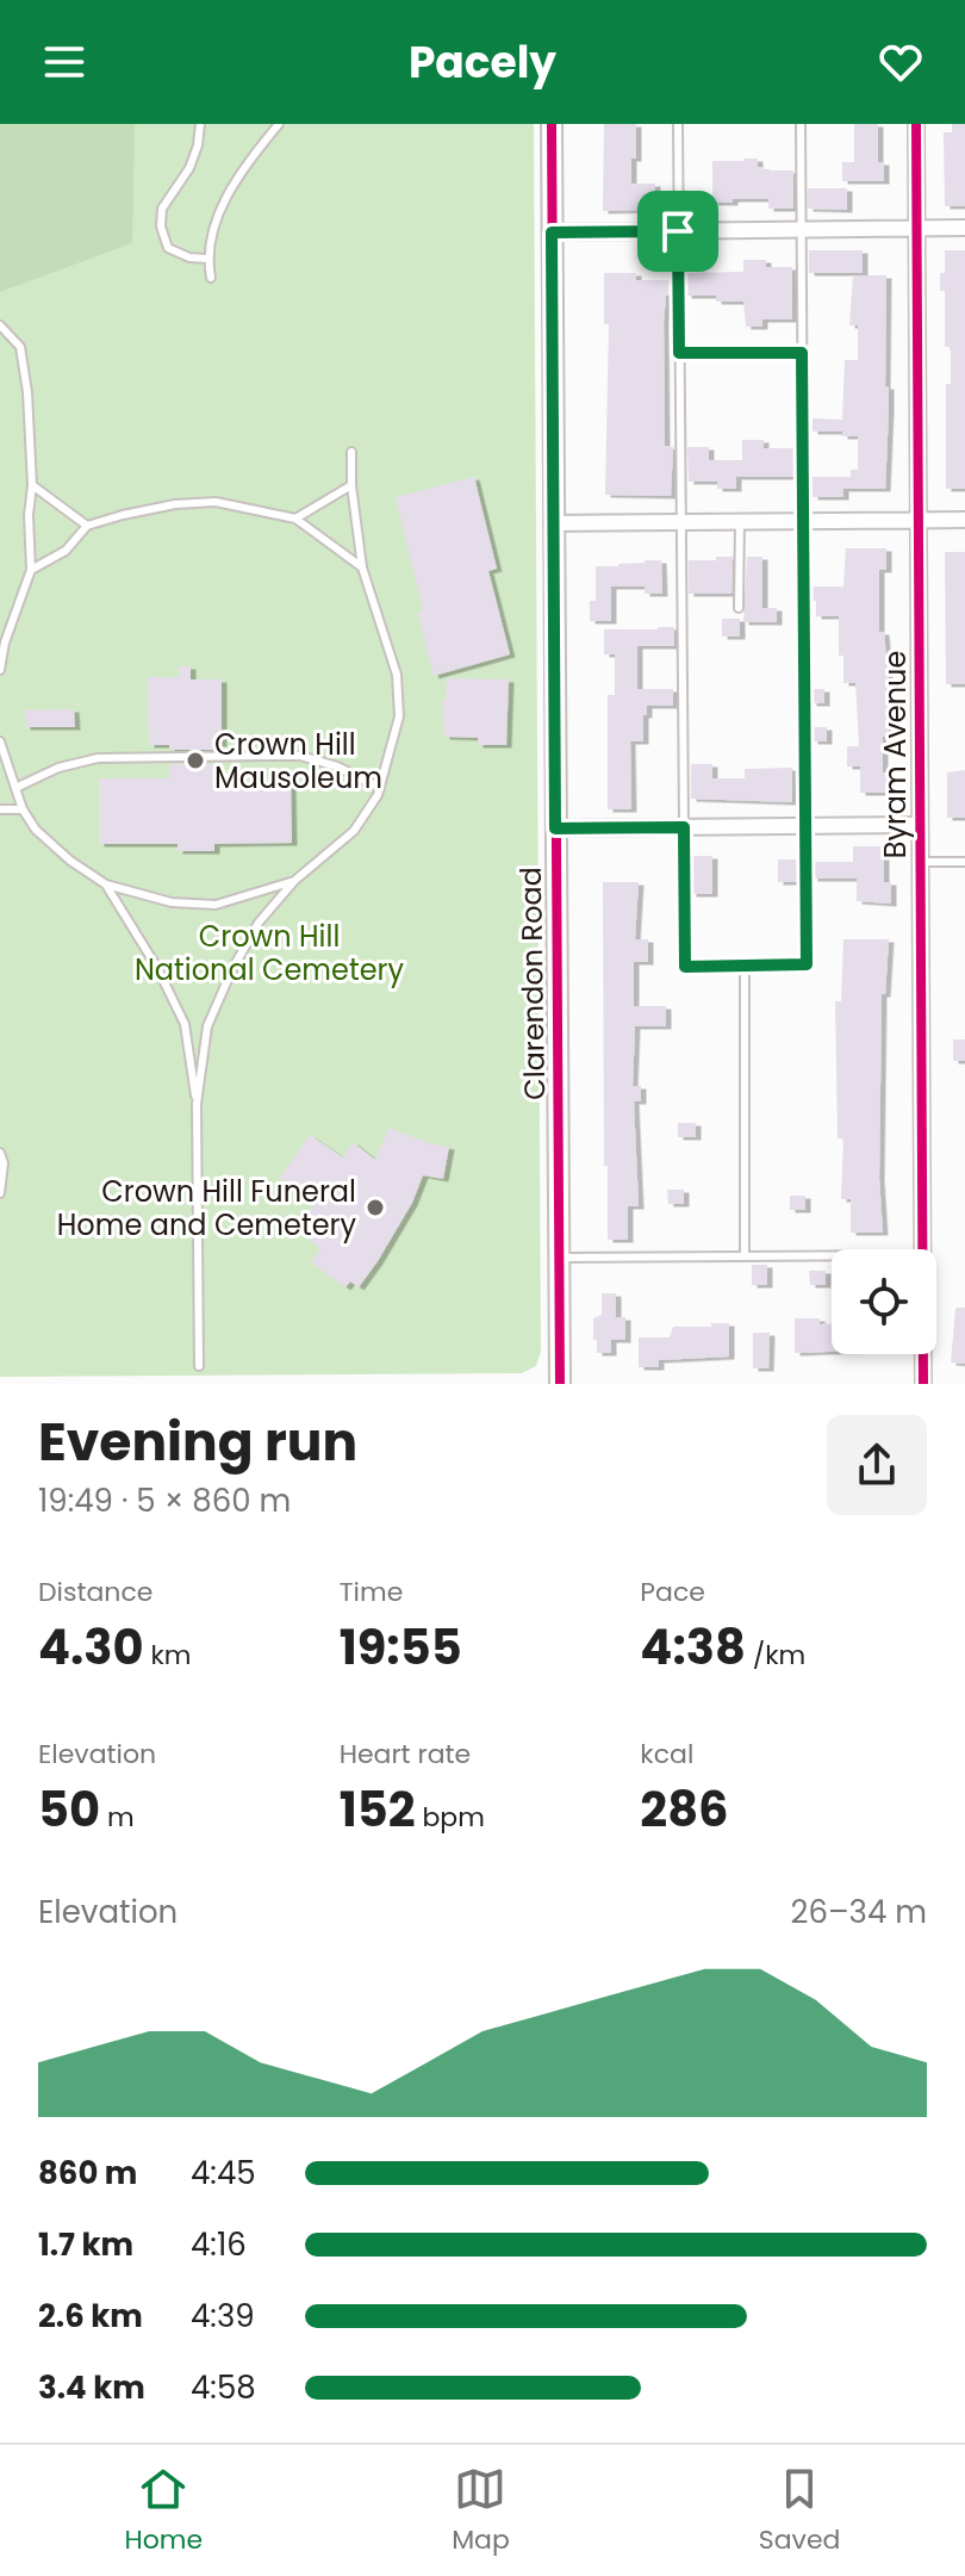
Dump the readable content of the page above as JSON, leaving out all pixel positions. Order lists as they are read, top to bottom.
{
  "streets": {
    "street": ["Byram Avenue", "Clarendon Road"]
  },
  "parks": ["Crown Hill National Cemetery"],
  "places": ["Crown Hill Mausoleum", "Crown Hill Funeral Home and Cemetery"],
  "page": {
    "header": "Pacely",
    "heading": ["Evening run", "19:49 · 5 × 860 m"],
    "stats": [
      ["Distance", "4.30 km"],
      ["Time", "19:55"],
      ["Pace", "4:38 /km"],
      ["Elevation", "50 m"],
      ["Heart rate", "152 bpm"],
      ["kcal", "286"]
    ],
    "chart": ["Elevation", "26–34 m"],
    "list": [
      {
        "name": "860 m",
        "note": "4:45"
      },
      {
        "name": "1.7 km",
        "note": "4:16"
      },
      {
        "name": "2.6 km",
        "note": "4:39"
      },
      {
        "name": "3.4 km",
        "note": "4:58"
      }
    ],
    "tabs": ["Home", "Map", "Saved"]
  }
}
